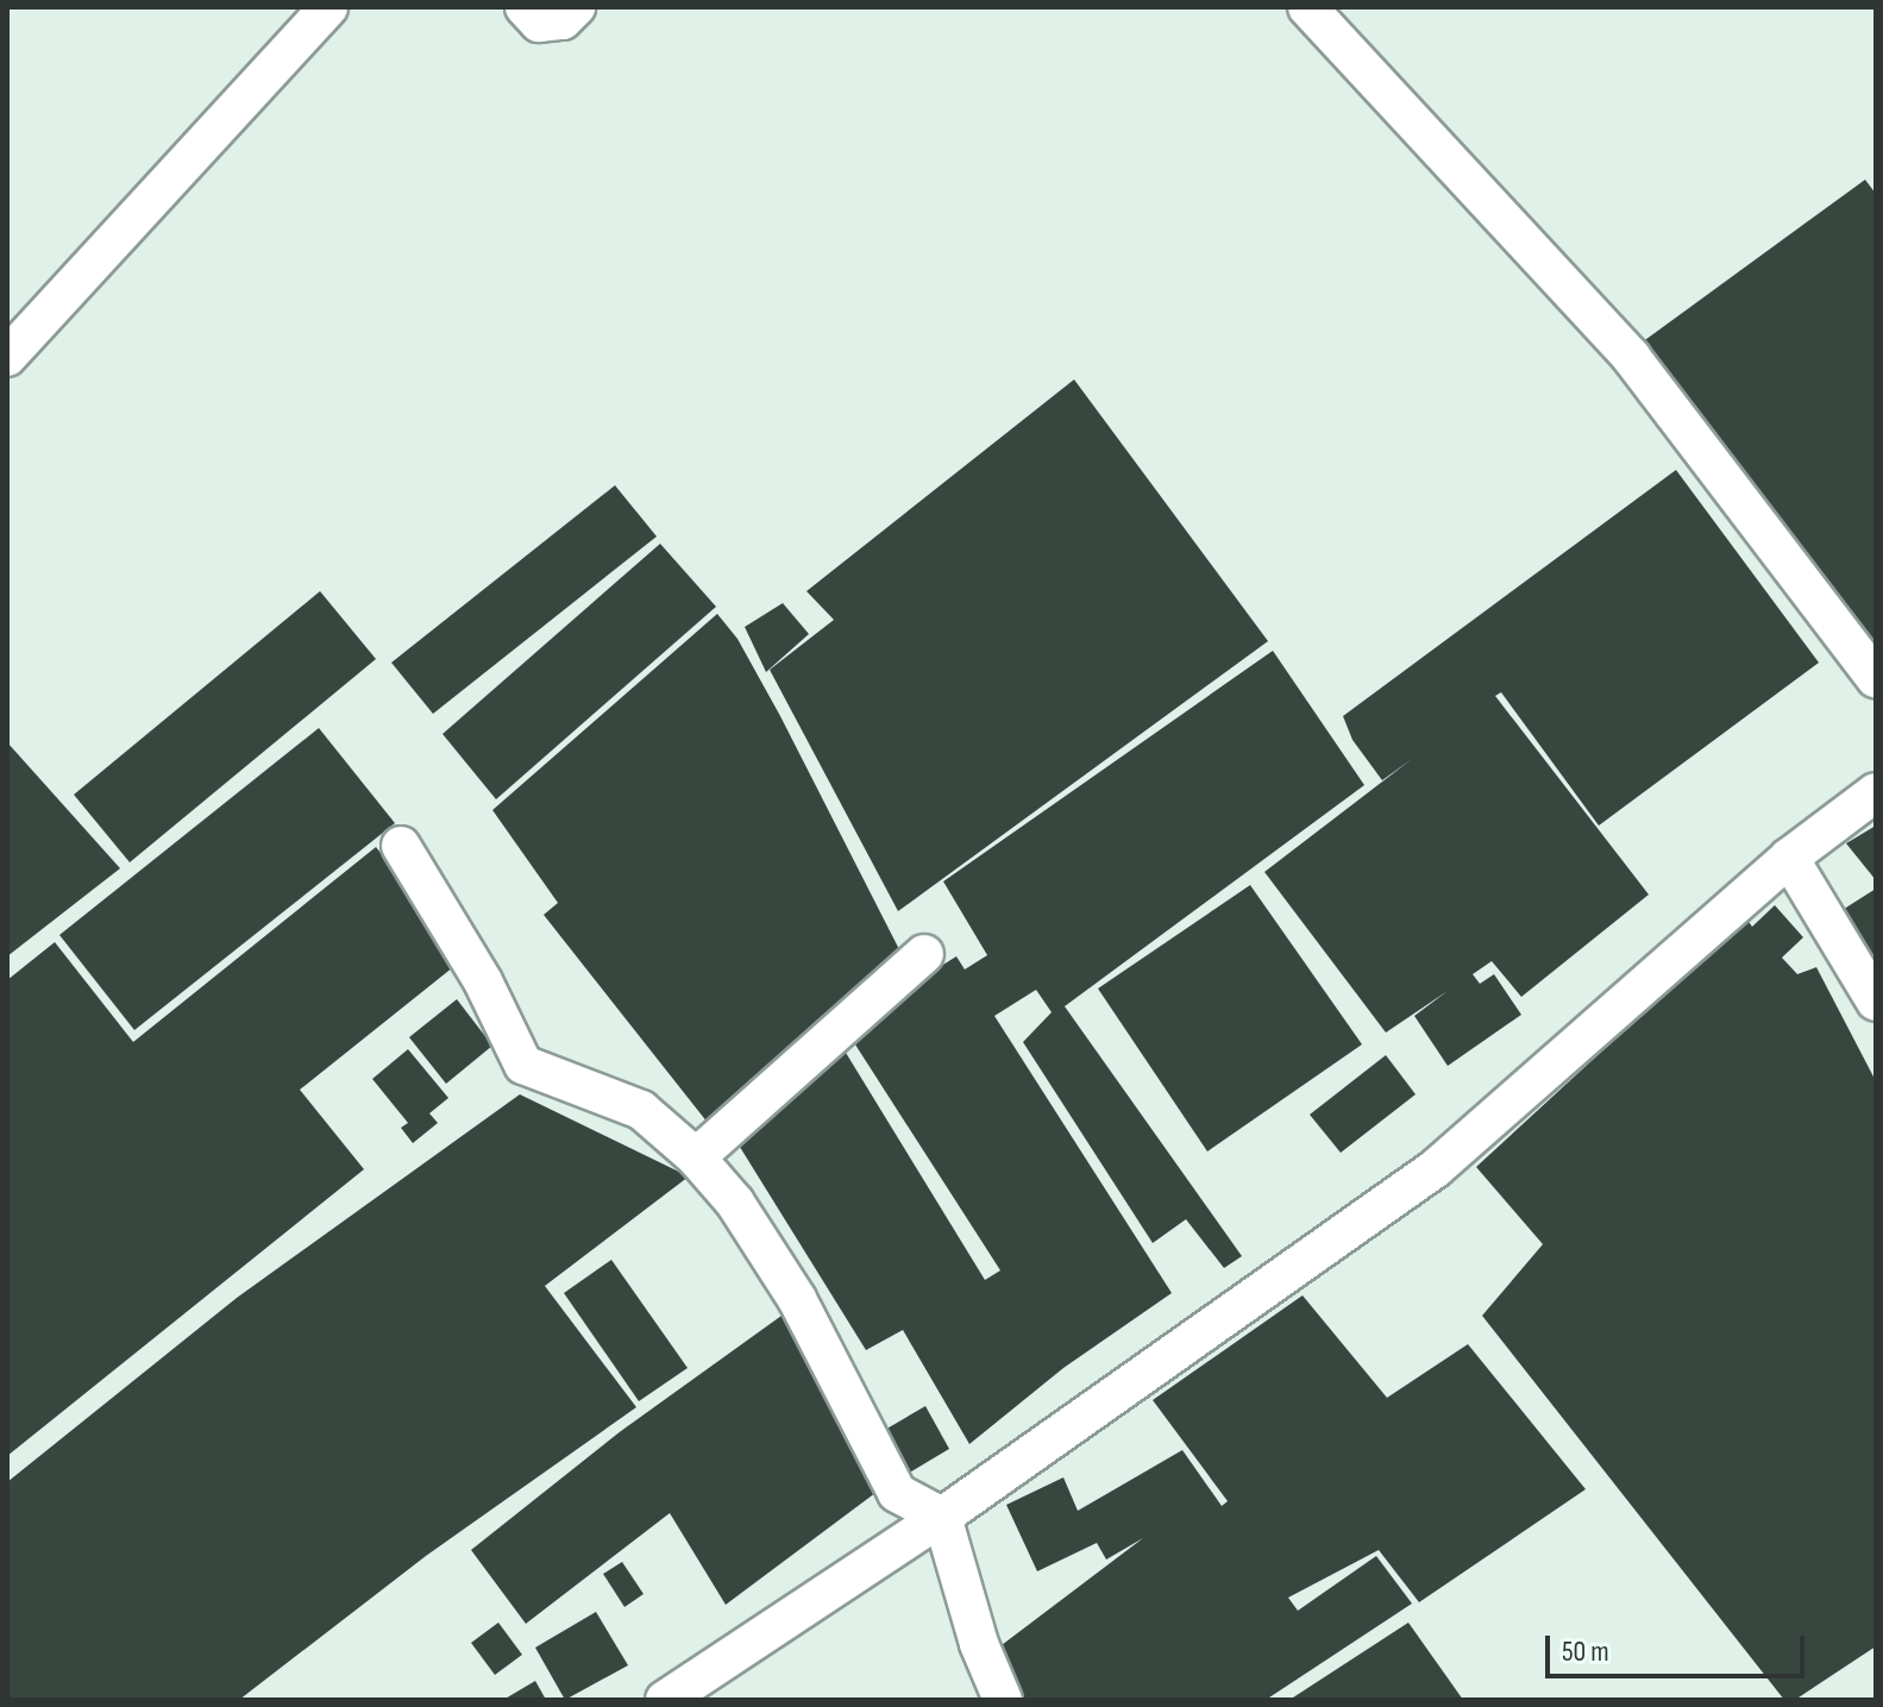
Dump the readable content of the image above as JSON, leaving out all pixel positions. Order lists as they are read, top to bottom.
{
  "scale_bar": "50 m"
}
